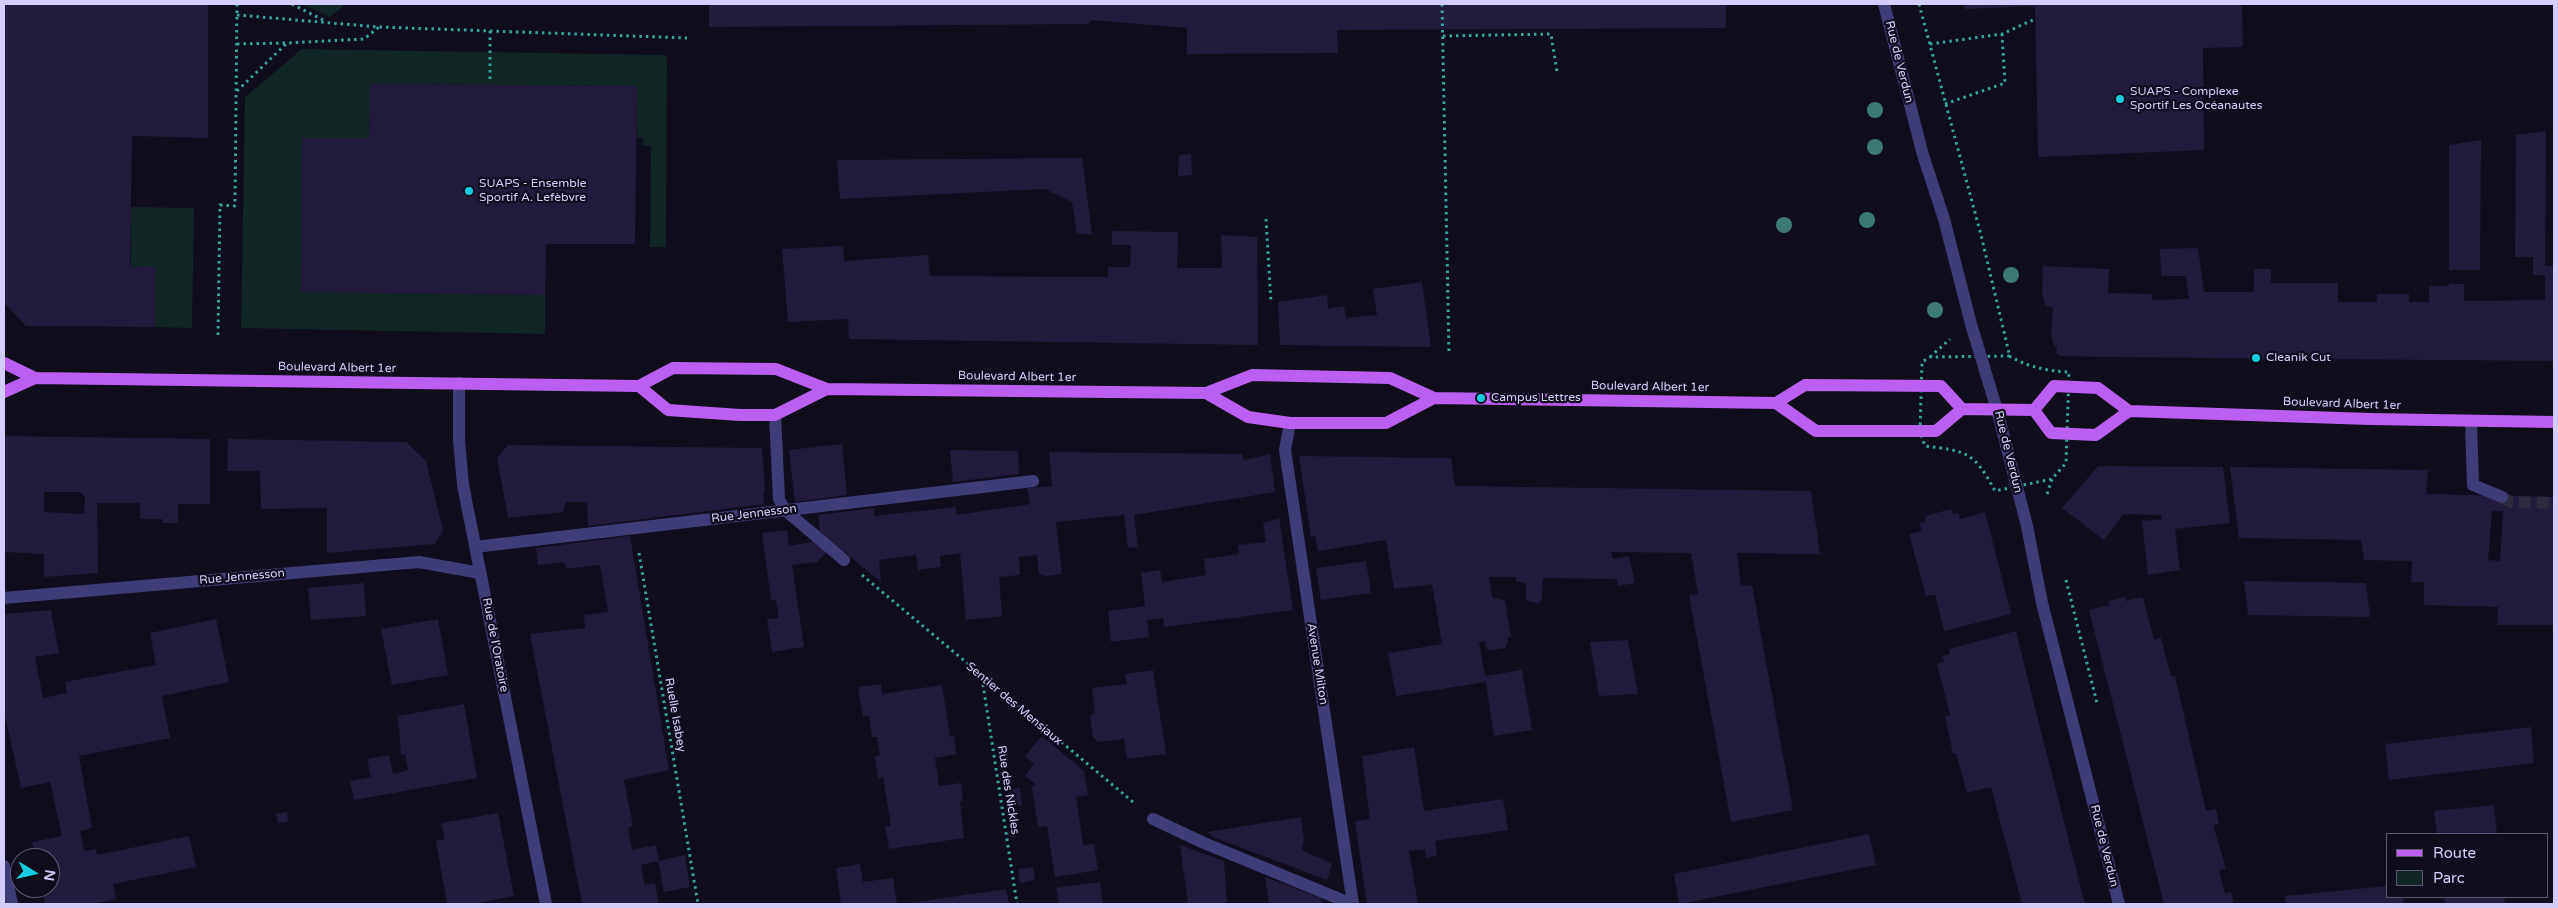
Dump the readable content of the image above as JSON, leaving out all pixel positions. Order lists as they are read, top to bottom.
{
  "streets": {
    "main road": ["Boulevard Albert 1er"],
    "street": [
      "Rue de Verdun",
      "Rue Jennesson",
      "Rue de l'Oratoire",
      "Avenue Milton"
    ],
    "path": ["Sentier des Mensiaux", "Ruelle Isabey", "Rue des Nickles"]
  },
  "crossings": [
    ["Boulevard Albert 1er", "Rue de l'Oratoire"],
    ["Boulevard Albert 1er", "Avenue Milton"],
    ["Rue Jennesson", "Rue de l'Oratoire"],
    ["Rue Jennesson", "Ruelle Isabey"],
    ["Sentier des Mensiaux", "Rue des Nickles"]
  ],
  "places": [
    "SUAPS - Complexe Sportif Les Océanautes",
    "SUAPS - Ensemble Sportif A. Lefèbvre",
    "Cleanik Cut",
    "Campus Lettres"
  ],
  "legend": ["Route", "Parc"],
  "north": "right"
}
